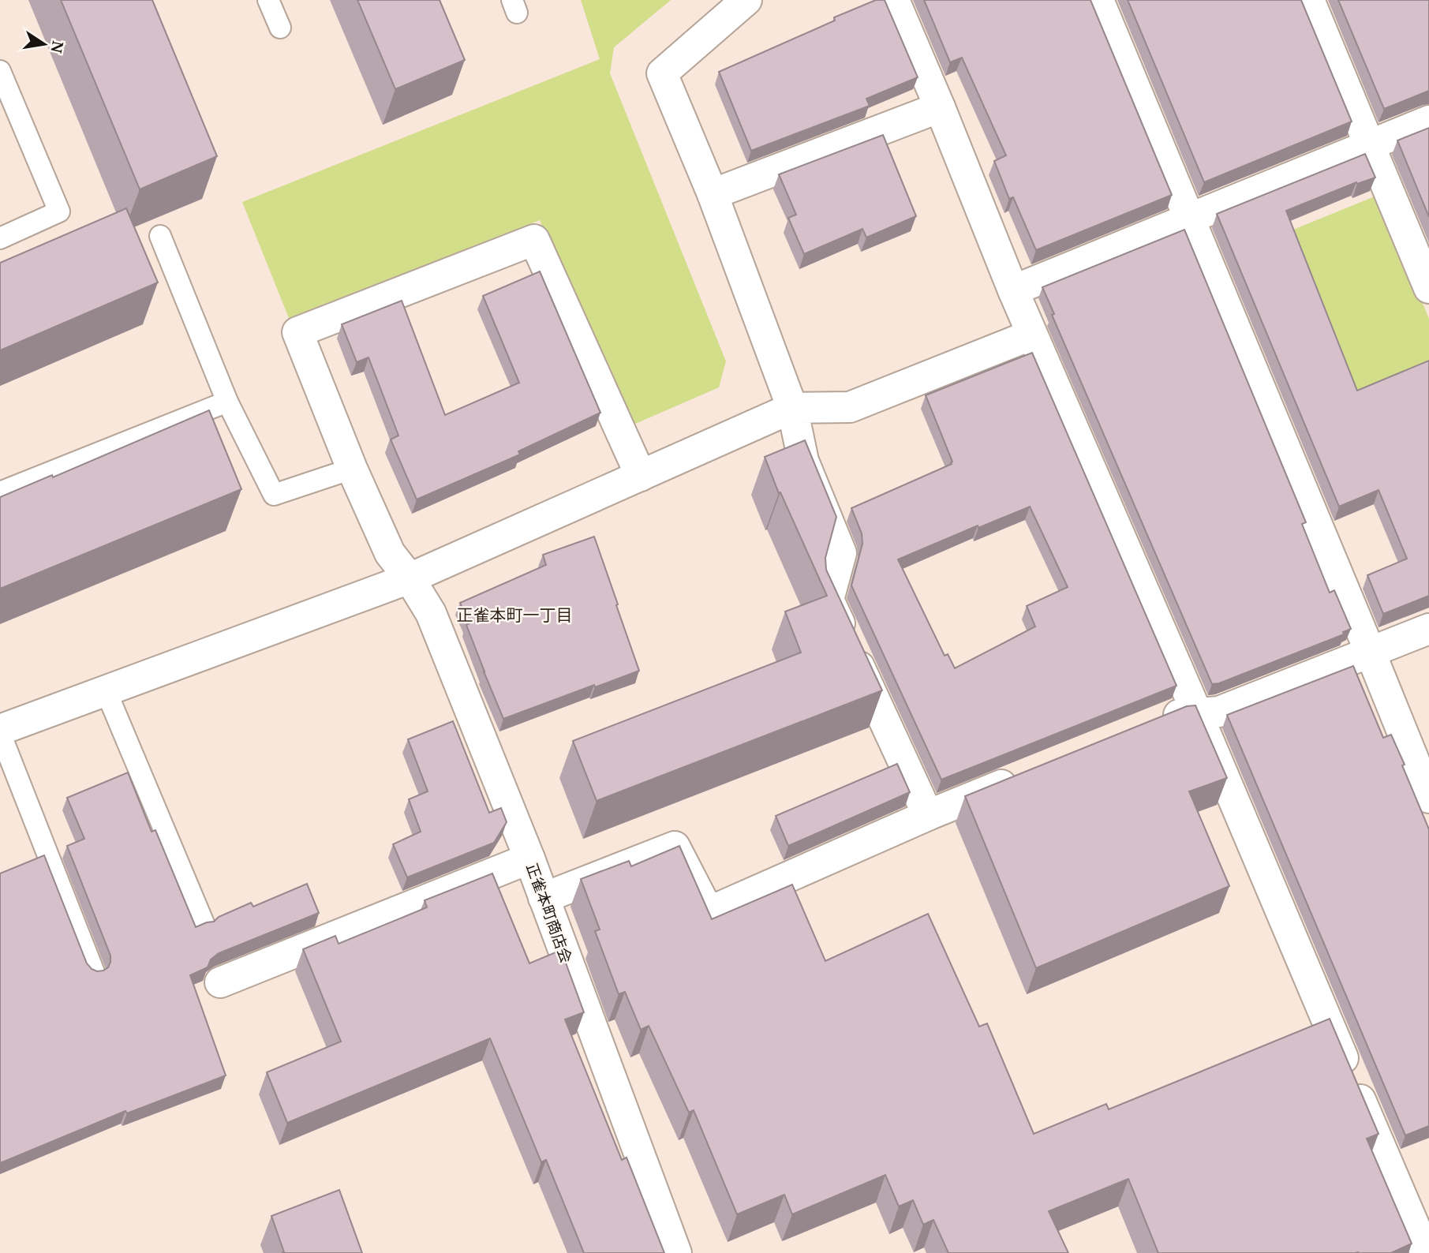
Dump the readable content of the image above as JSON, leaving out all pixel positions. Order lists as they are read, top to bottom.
{
  "streets": {
    "street": ["正雀本町商店会"]
  },
  "districts": ["正雀本町一丁目"],
  "north": "right"
}
